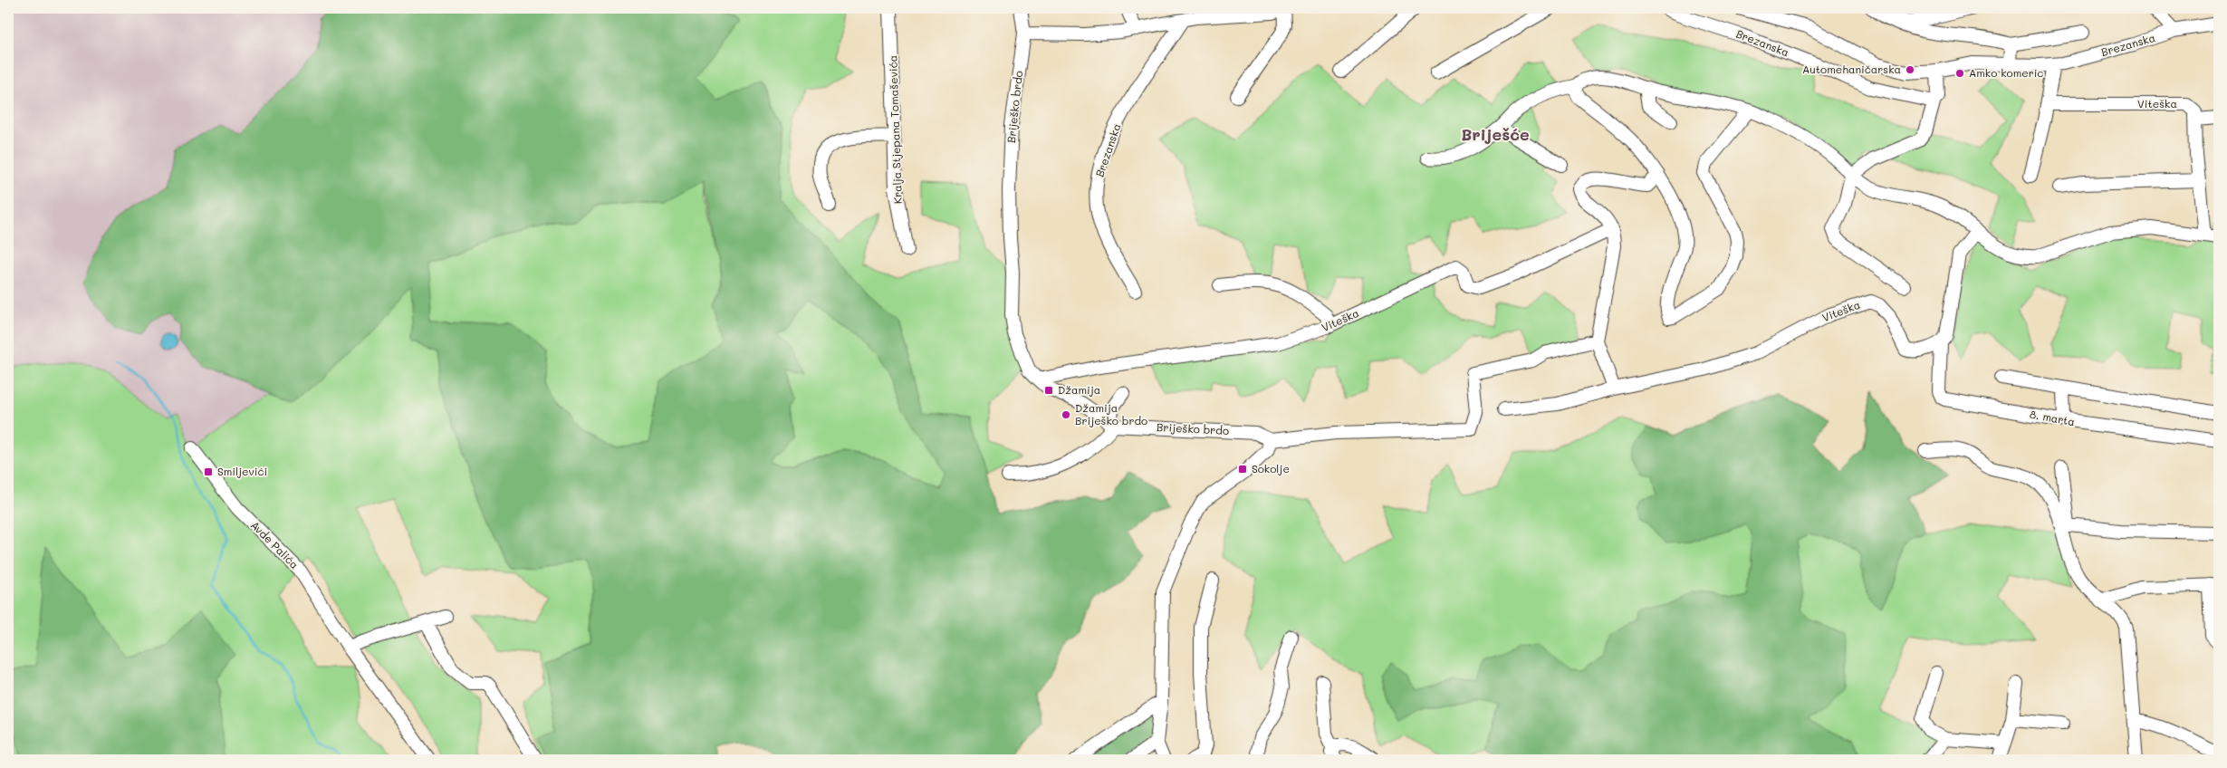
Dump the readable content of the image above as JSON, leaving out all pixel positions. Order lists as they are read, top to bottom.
{
  "streets": {
    "street": [
      "Brezanska",
      "Viteška",
      "Briješko brdo",
      "Kralja Stjepana Tomaševića",
      "8. marta",
      "Avde Palića"
    ]
  },
  "crossings": [
    ["Viteška", "Briješko brdo"],
    ["Viteška", "8. marta"]
  ],
  "districts": ["Briješće"],
  "places": {
    "other": ["Automehaničarska", "Amko komeric", "Džamija Briješko brdo"],
    "transit": ["Džamija", "Sokolje", "Smiljevići"]
  }
}
